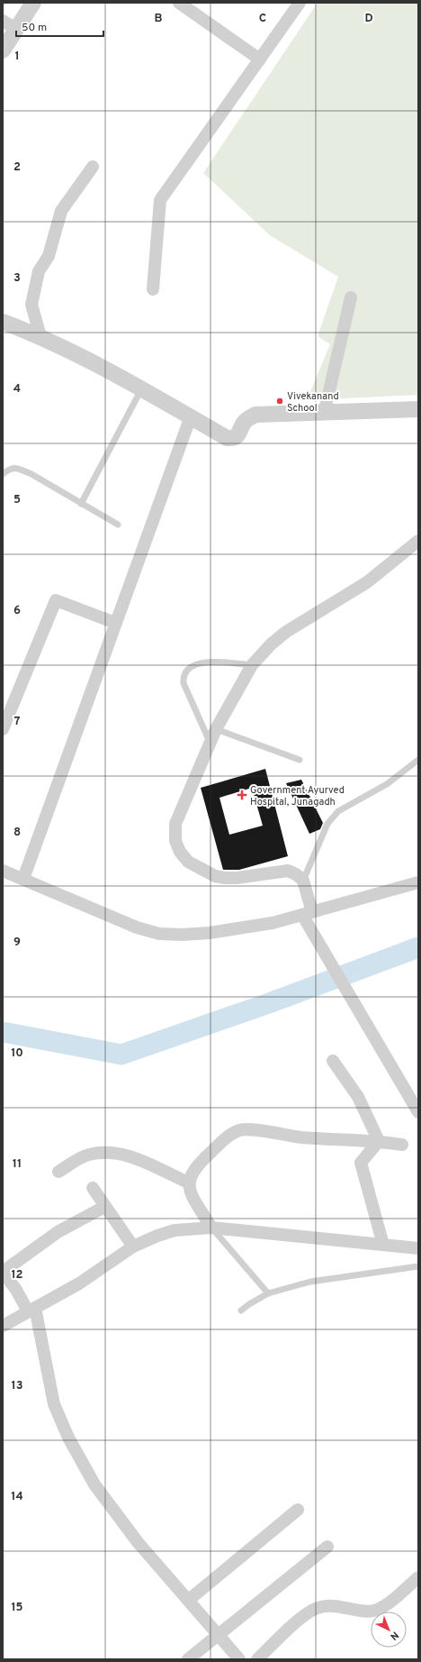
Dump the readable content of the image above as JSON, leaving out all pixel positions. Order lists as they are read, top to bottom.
{
  "places": {
    "other": ["Vivekanand School"],
    "health": ["Government Ayurved Hospital, Junagadh"]
  },
  "scale_bar": "50 m",
  "north": "bottom right",
  "grid": {
    "columns": ["B", "C", "D"],
    "rows": [
      "1",
      "2",
      "3",
      "4",
      "5",
      "6",
      "7",
      "8",
      "9",
      "10",
      "11",
      "12",
      "13",
      "14",
      "15"
    ]
  }
}
